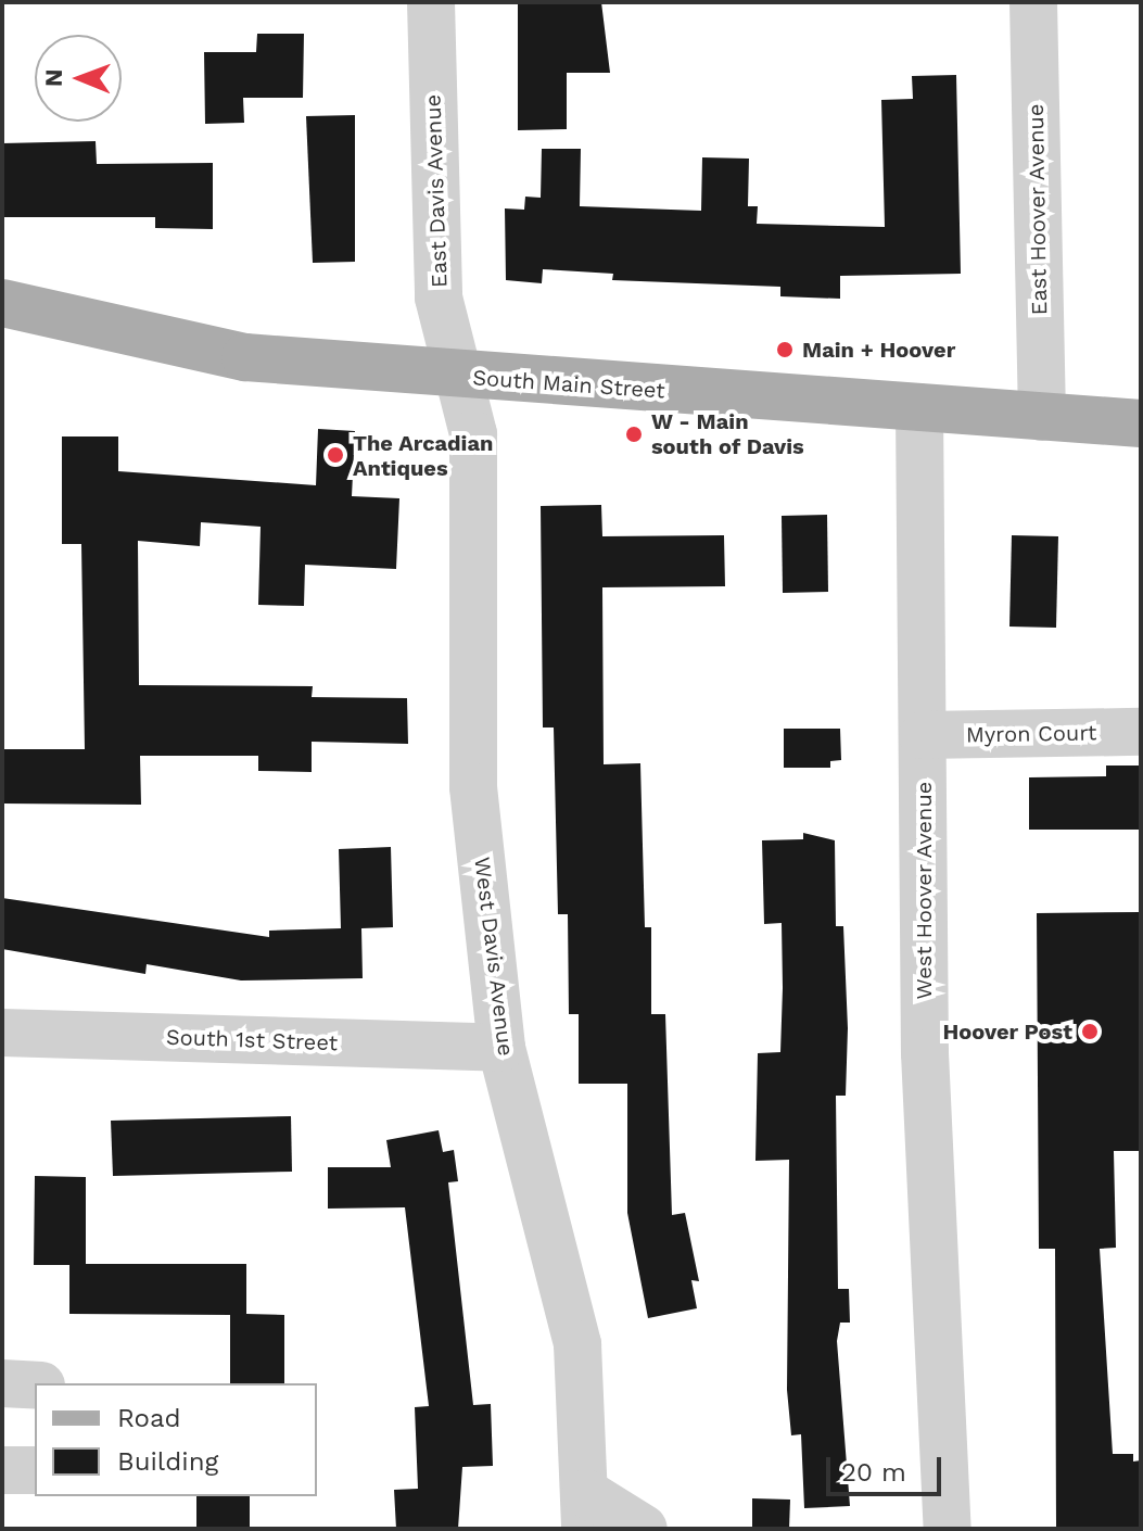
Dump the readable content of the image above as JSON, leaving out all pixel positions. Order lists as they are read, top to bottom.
{
  "streets": {
    "main road": ["South Main Street"],
    "street": [
      "East Davis Avenue",
      "East Hoover Avenue",
      "Myron Court",
      "West Hoover Avenue",
      "West Davis Avenue",
      "South 1st Street"
    ]
  },
  "crossings": [
    ["East Davis Avenue", "South Main Street"],
    ["East Davis Avenue", "West Davis Avenue"],
    ["East Hoover Avenue", "South Main Street"],
    ["South Main Street", "West Hoover Avenue"],
    ["South Main Street", "West Davis Avenue"],
    ["Myron Court", "West Hoover Avenue"],
    ["West Davis Avenue", "South 1st Street"]
  ],
  "places": [
    "Main + Hoover",
    "W - Main south of Davis",
    "The Arcadian Antiques",
    "Hoover Post"
  ],
  "legend": ["Road", "Building"],
  "scale_bar": "20 m",
  "north": "left"
}
